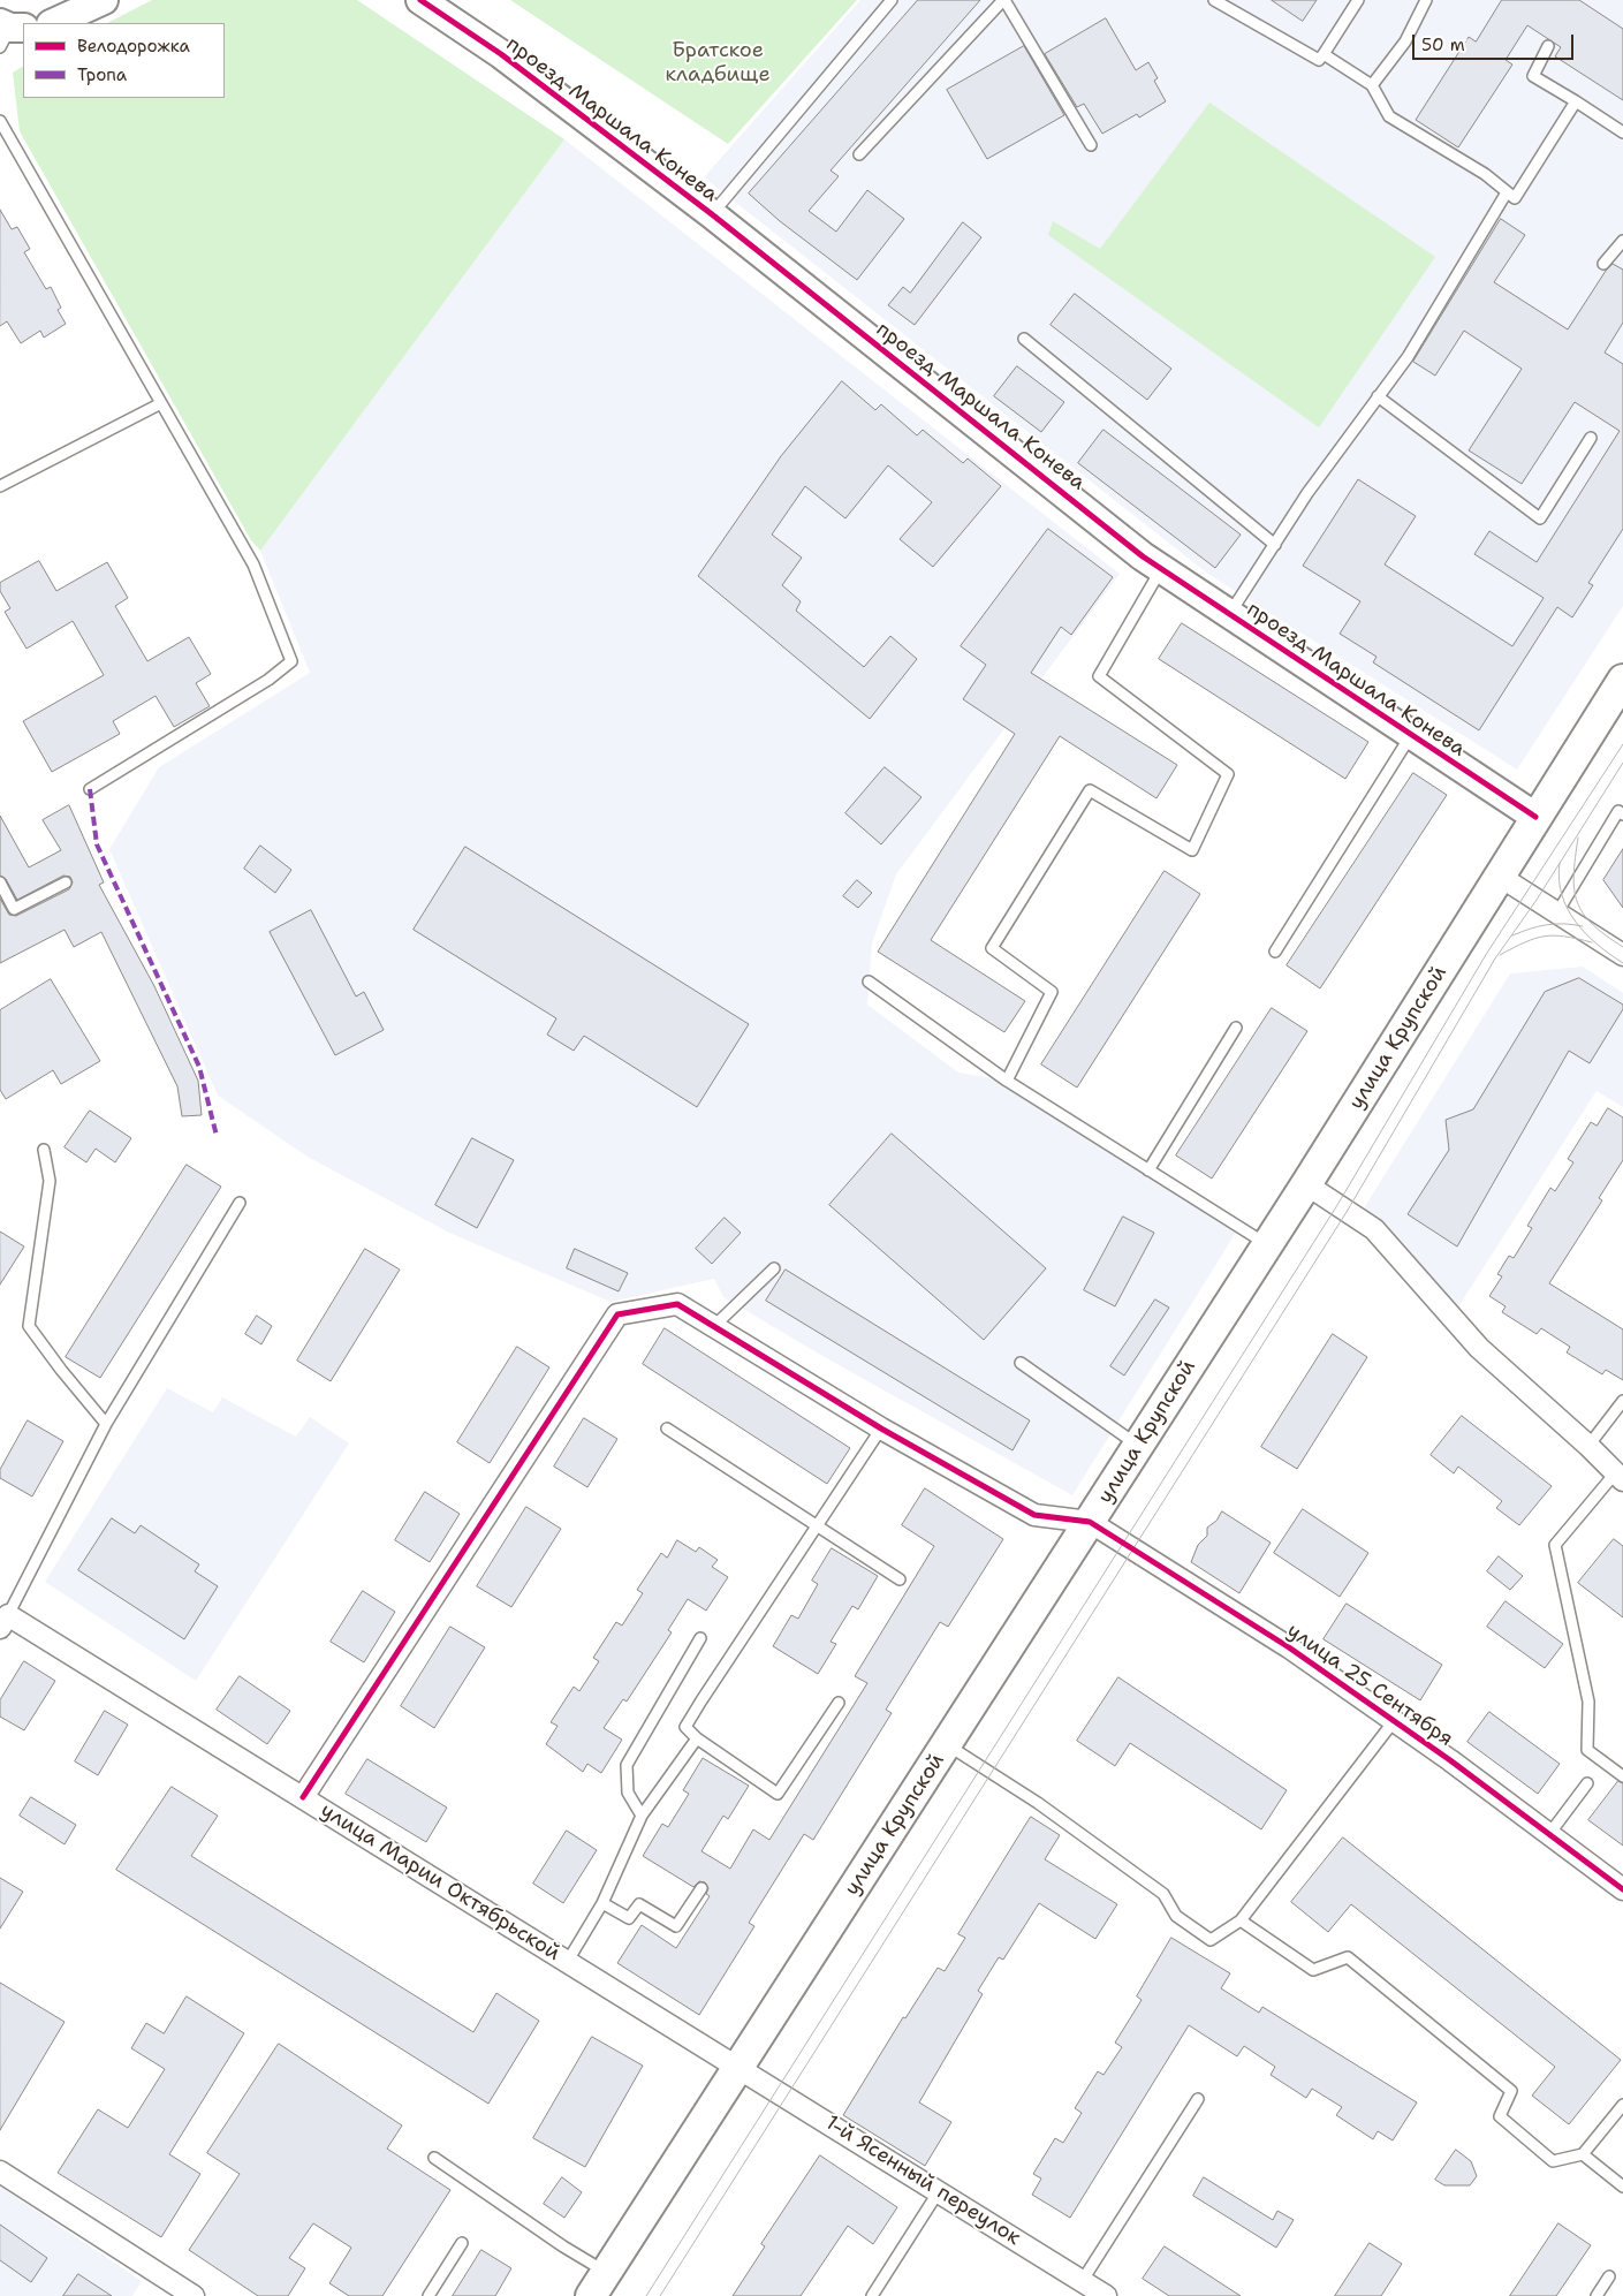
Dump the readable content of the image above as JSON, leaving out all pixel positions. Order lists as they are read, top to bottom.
{
  "streets": {
    "main road": ["улица Крупской"],
    "street": [
      "проезд Маршала Конева",
      "улица 25 Сентября",
      "улица Марии Октябрьской",
      "1-й Ясенный переулок"
    ]
  },
  "crossings": [
    ["проезд Маршала Конева", "улица Крупской"],
    ["улица Крупской", "улица 25 Сентября"],
    ["улица Крупской", "улица Марии Октябрьской"],
    ["улица Крупской", "1-й Ясенный переулок"],
    ["улица Марии Октябрьской", "1-й Ясенный переулок"]
  ],
  "parks": ["Братское кладбище"],
  "legend": ["Велодорожка", "Тропа"],
  "scale_bar": "50 m"
}
